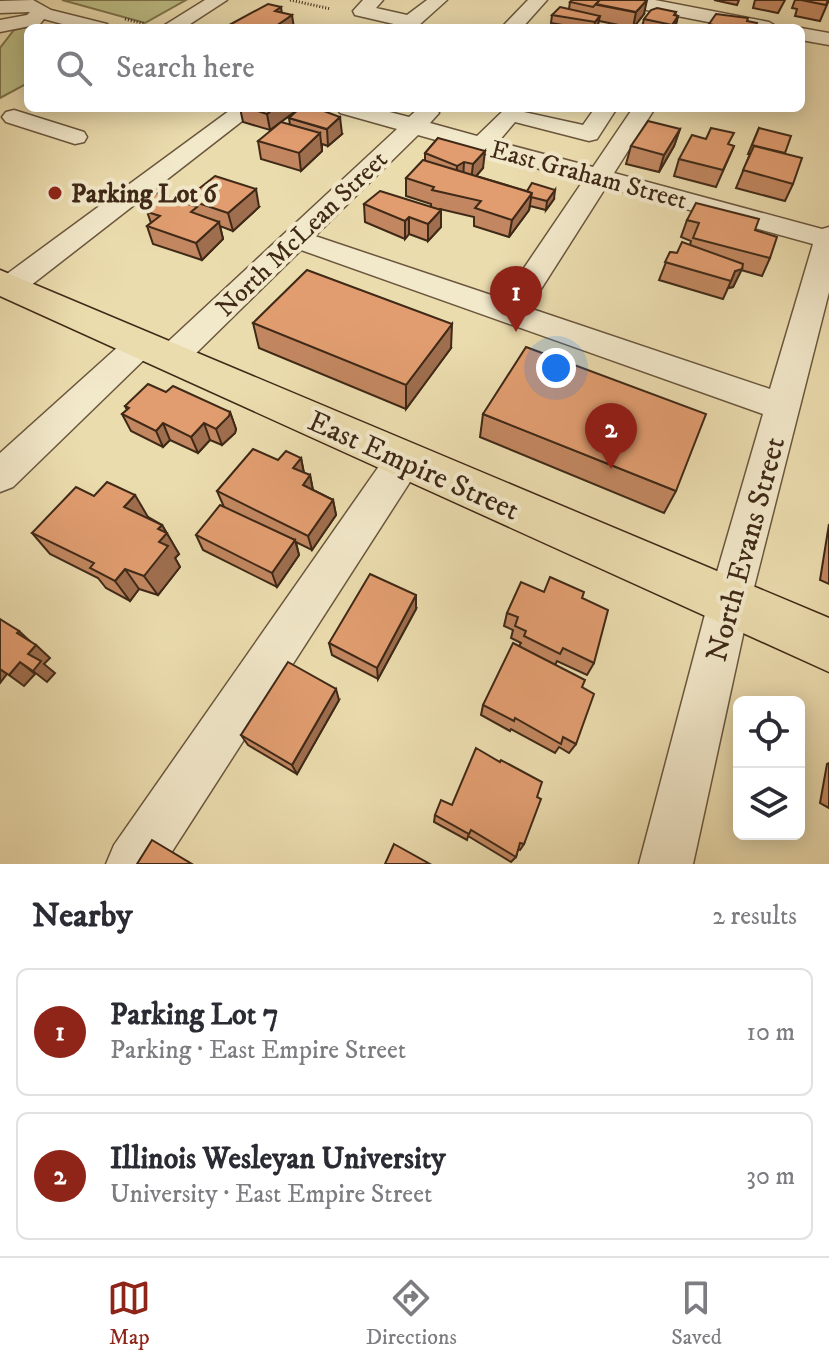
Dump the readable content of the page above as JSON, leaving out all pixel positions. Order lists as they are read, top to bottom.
{
  "streets": {
    "main road": ["East Empire Street"],
    "street": ["East Graham Street", "North McLean Street", "North Evans Street"]
  },
  "crossings": [
    ["East Graham Street", "North McLean Street"],
    ["East Graham Street", "North Evans Street"],
    ["North McLean Street", "East Empire Street"],
    ["East Empire Street", "North Evans Street"]
  ],
  "places": ["Parking Lot 6"],
  "page": {
    "search": "Search here",
    "pins": ["1", "2"],
    "heading": ["Nearby", "2 results"],
    "list": [
      {
        "mark": "1",
        "name": "Parking Lot 7",
        "note": "Parking · East Empire Street",
        "value": "10 m"
      },
      {
        "mark": "2",
        "name": "Illinois Wesleyan University",
        "note": "University · East Empire Street",
        "value": "30 m"
      }
    ],
    "nav": ["Map", "Directions", "Saved"]
  }
}
